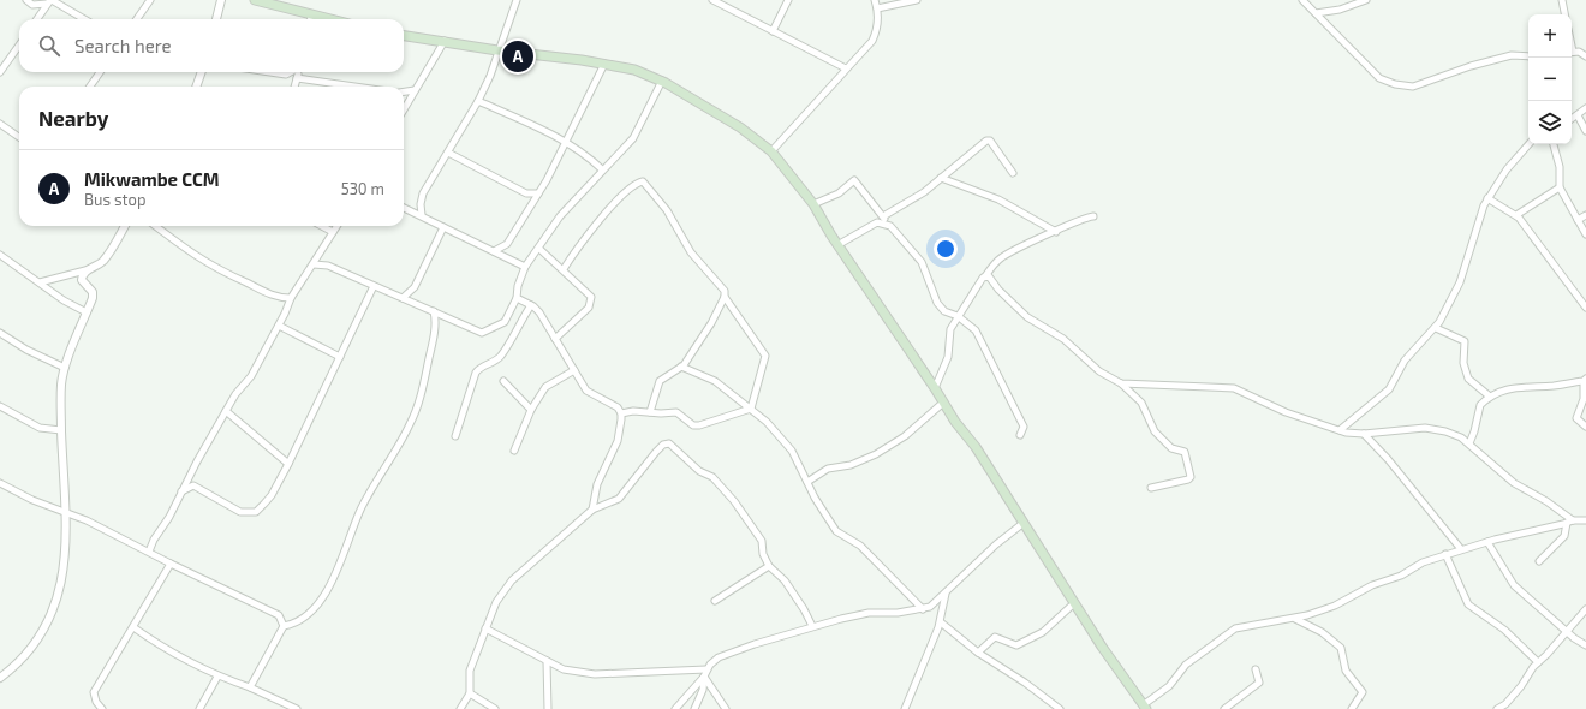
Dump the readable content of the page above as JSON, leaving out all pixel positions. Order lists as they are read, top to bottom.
{
  "page": {
    "map_buttons": ["+", "−"],
    "search": "Search here",
    "pins": "A",
    "heading": "Nearby",
    "list": [
      {
        "mark": "A",
        "name": "Mikwambe CCM",
        "note": "Bus stop",
        "value": "530 m"
      }
    ]
  }
}
